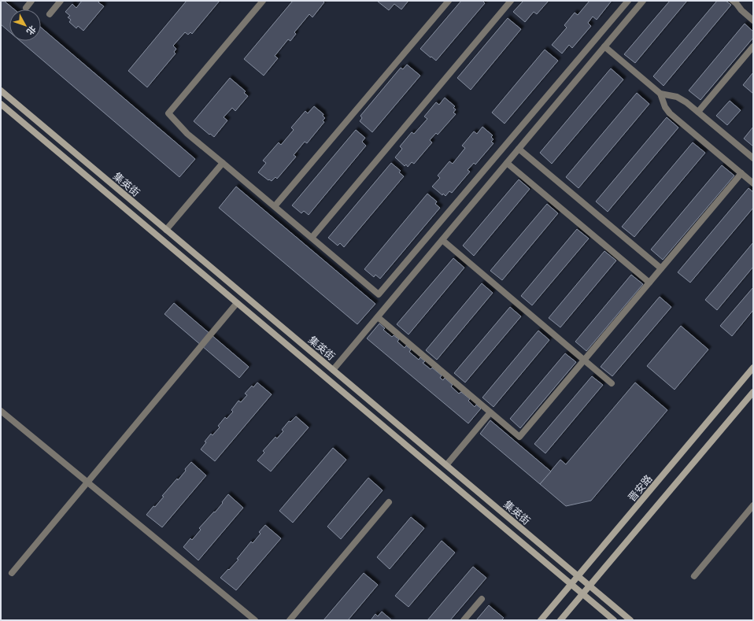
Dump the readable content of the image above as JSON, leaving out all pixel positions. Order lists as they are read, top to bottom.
{
  "streets": {
    "main road": ["集英街", "晋安路"]
  },
  "crossings": [
    ["集英街", "晋安路"]
  ],
  "north": "bottom right"
}
